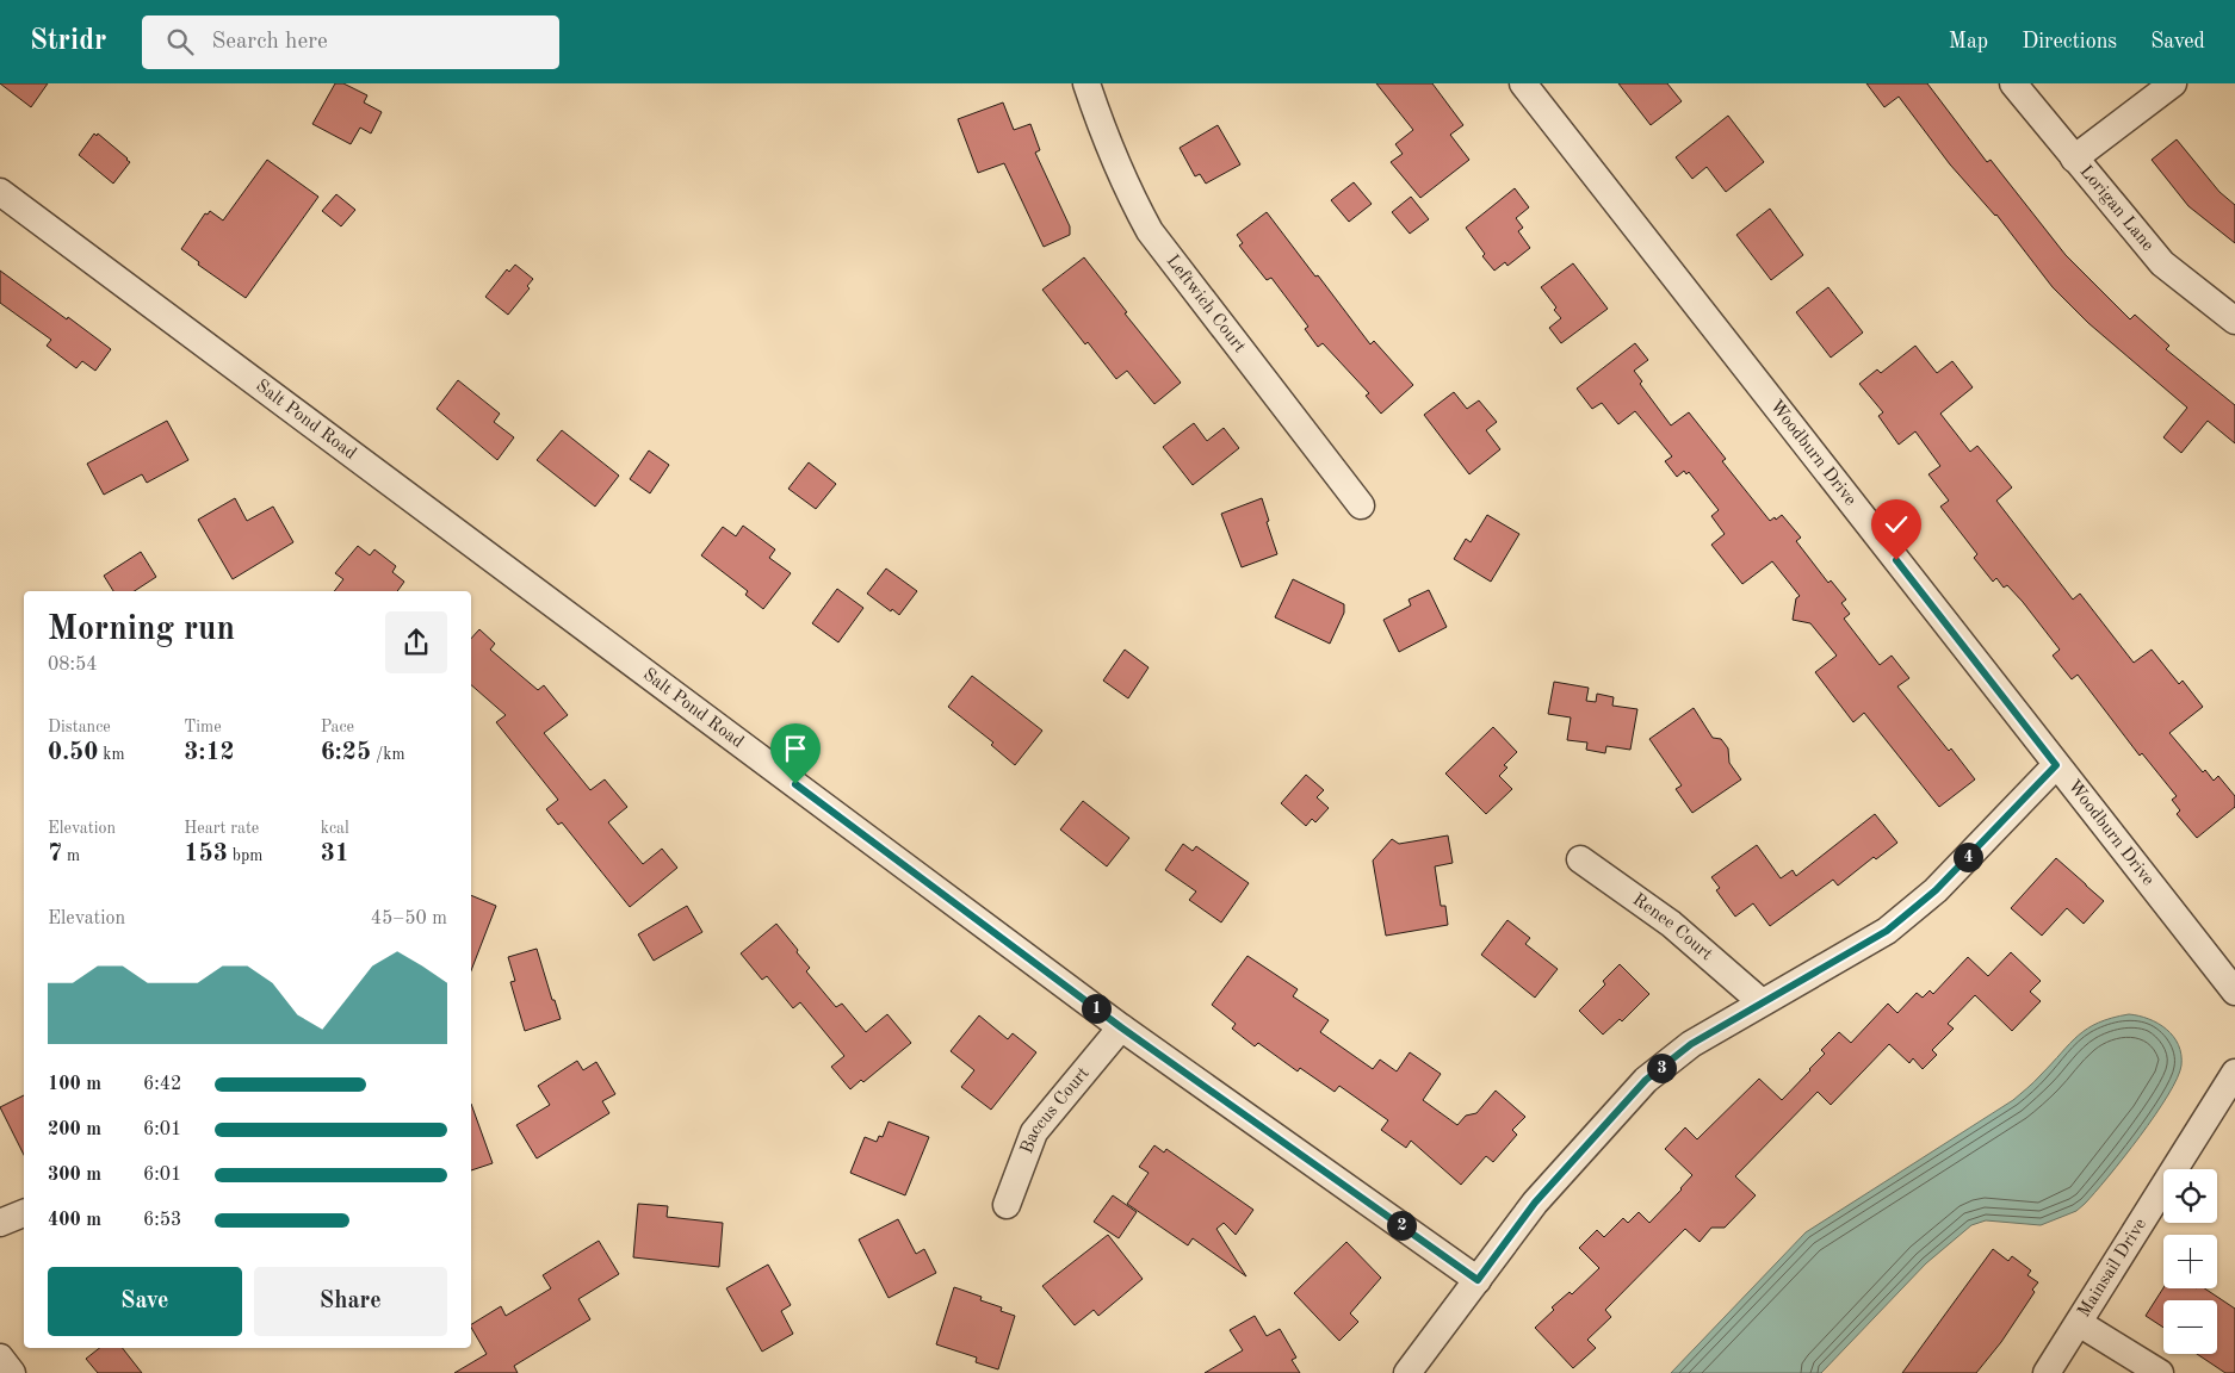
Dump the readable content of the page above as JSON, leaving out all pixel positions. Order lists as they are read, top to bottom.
{
  "streets": {
    "street": [
      "Lorigan Lane",
      "Leftwich Court",
      "Salt Pond Road",
      "Woodburn Drive",
      "Renee Court",
      "Baccus Court",
      "Mainsail Drive"
    ]
  },
  "crossings": [
    ["Salt Pond Road", "Baccus Court"]
  ],
  "page": {
    "header": "Stridr",
    "search": "Search here",
    "nav": ["Map", "Directions", "Saved"],
    "heading": ["Morning run", "08:54"],
    "stats": [
      ["Distance", "0.50 km"],
      ["Time", "3:12"],
      ["Pace", "6:25 /km"],
      ["Elevation", "7 m"],
      ["Heart rate", "153 bpm"],
      ["kcal", "31"]
    ],
    "pins": [
      "4",
      "1",
      "3",
      "2"
    ],
    "chart": ["Elevation", "45–50 m"],
    "list": [
      {
        "name": "100 m",
        "note": "6:42"
      },
      {
        "name": "200 m",
        "note": "6:01"
      },
      {
        "name": "300 m",
        "note": "6:01"
      },
      {
        "name": "400 m",
        "note": "6:53"
      }
    ],
    "map_buttons": ["+", "−"],
    "buttons": ["Save", "Share"]
  }
}
